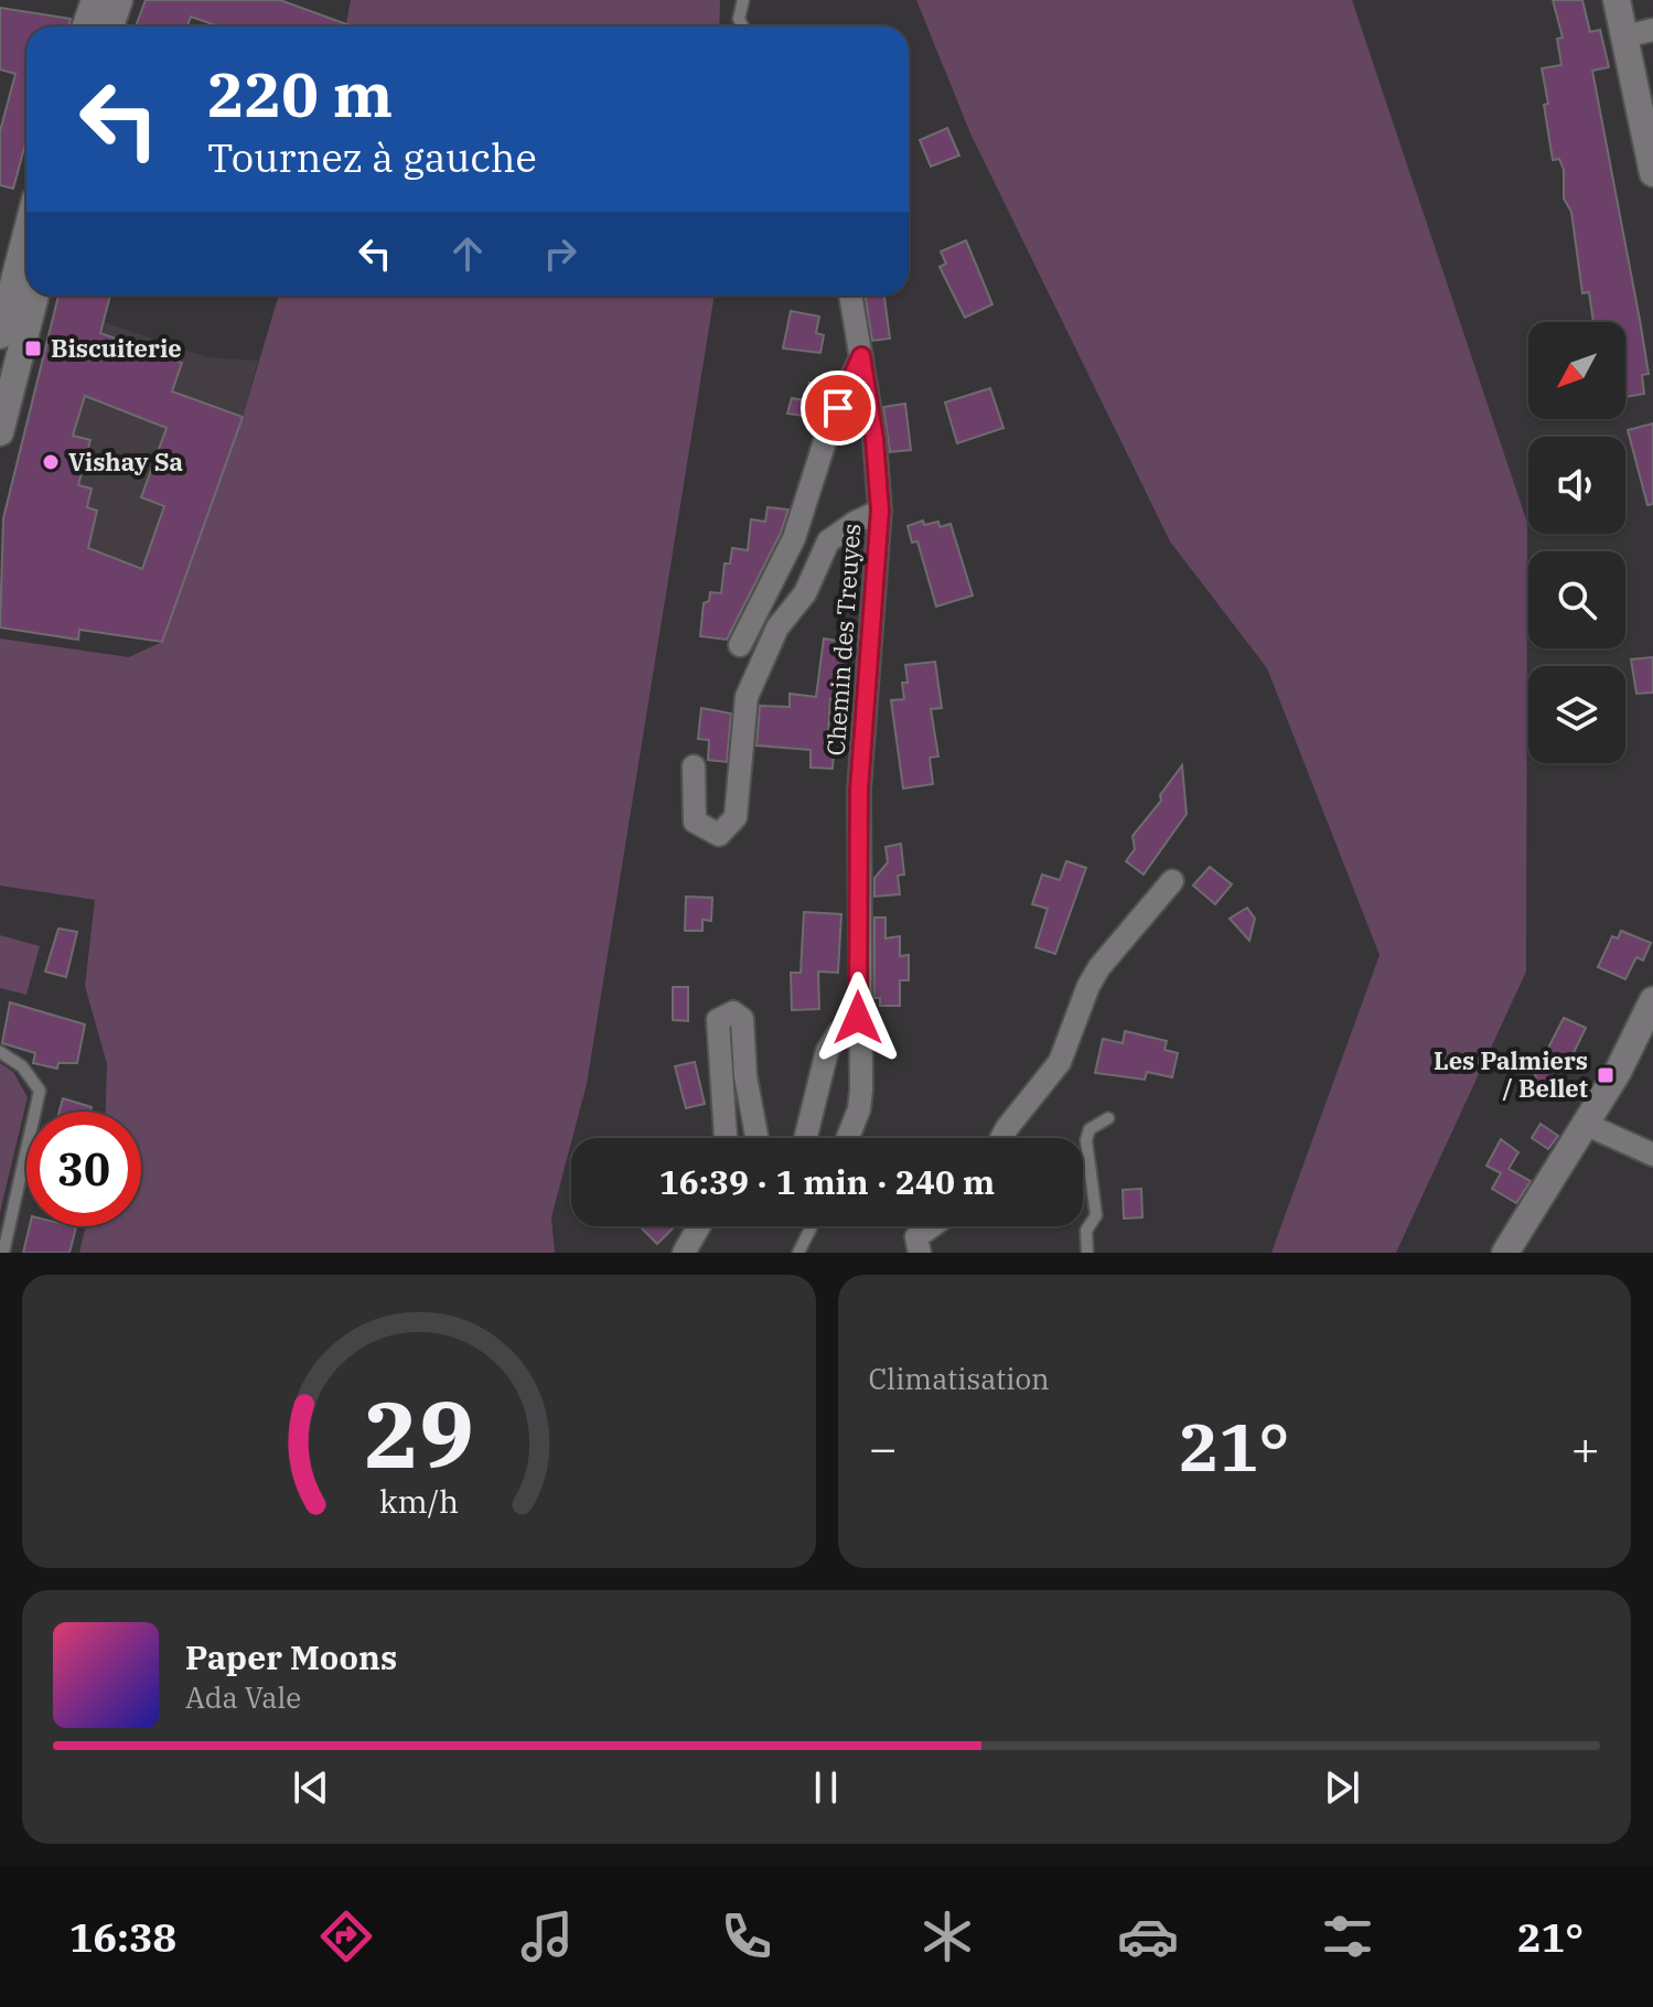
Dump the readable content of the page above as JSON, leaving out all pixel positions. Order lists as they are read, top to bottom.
{
  "streets": {
    "street": ["Chemin des Treuyes"]
  },
  "places": {
    "transit": ["Biscuiterie", "Les Palmiers / Bellet"],
    "other": ["Vishay Sa"]
  },
  "north": "bottom left",
  "page": {
    "turn": ["220 m", "Tournez à gauche"],
    "limit": "30",
    "trip": "16:39 · 1 min · 240 m",
    "tile": "Climatisation",
    "heat": ["−", "21°", "+"],
    "song": ["Paper Moons", "Ada Vale"],
    "tabs": ["16:38", "21°"],
    "gauge": ["29", "km/h"]
  }
}
